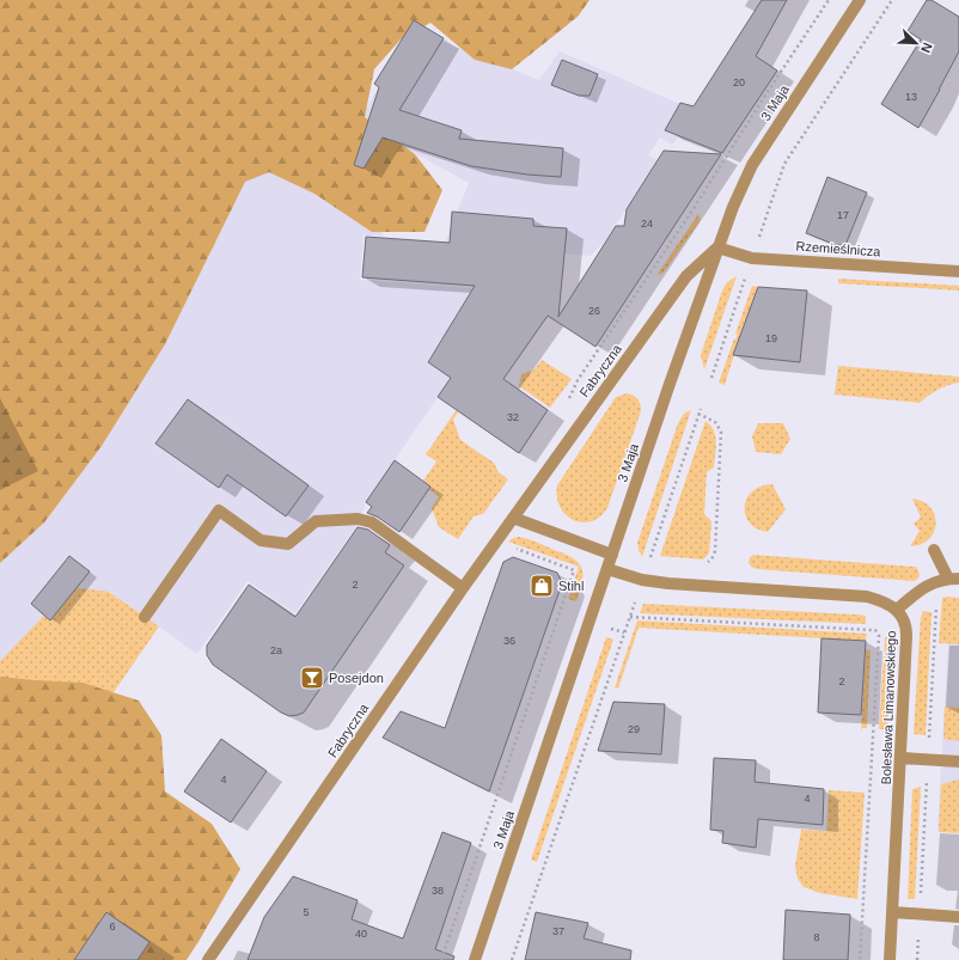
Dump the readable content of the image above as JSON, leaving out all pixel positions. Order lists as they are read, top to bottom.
{
  "streets": {
    "street": [
      "3 Maja",
      "Rzemieślnicza",
      "Fabryczna",
      "Bolesława Limanowskiego"
    ]
  },
  "crossings": [
    ["3 Maja", "Rzemieślnicza"],
    ["3 Maja", "Fabryczna"],
    ["Rzemieślnicza", "Fabryczna"]
  ],
  "places": {
    "shop": ["Stihl"],
    "bar": ["Posejdon"]
  },
  "house_numbers": [
    "20",
    "13",
    "17",
    "24",
    "26",
    "19",
    "32",
    "2",
    "36",
    "2a",
    "2",
    "29",
    "4",
    "4",
    "38",
    "5",
    "6",
    "37",
    "40",
    "8"
  ],
  "north": "bottom right"
}
